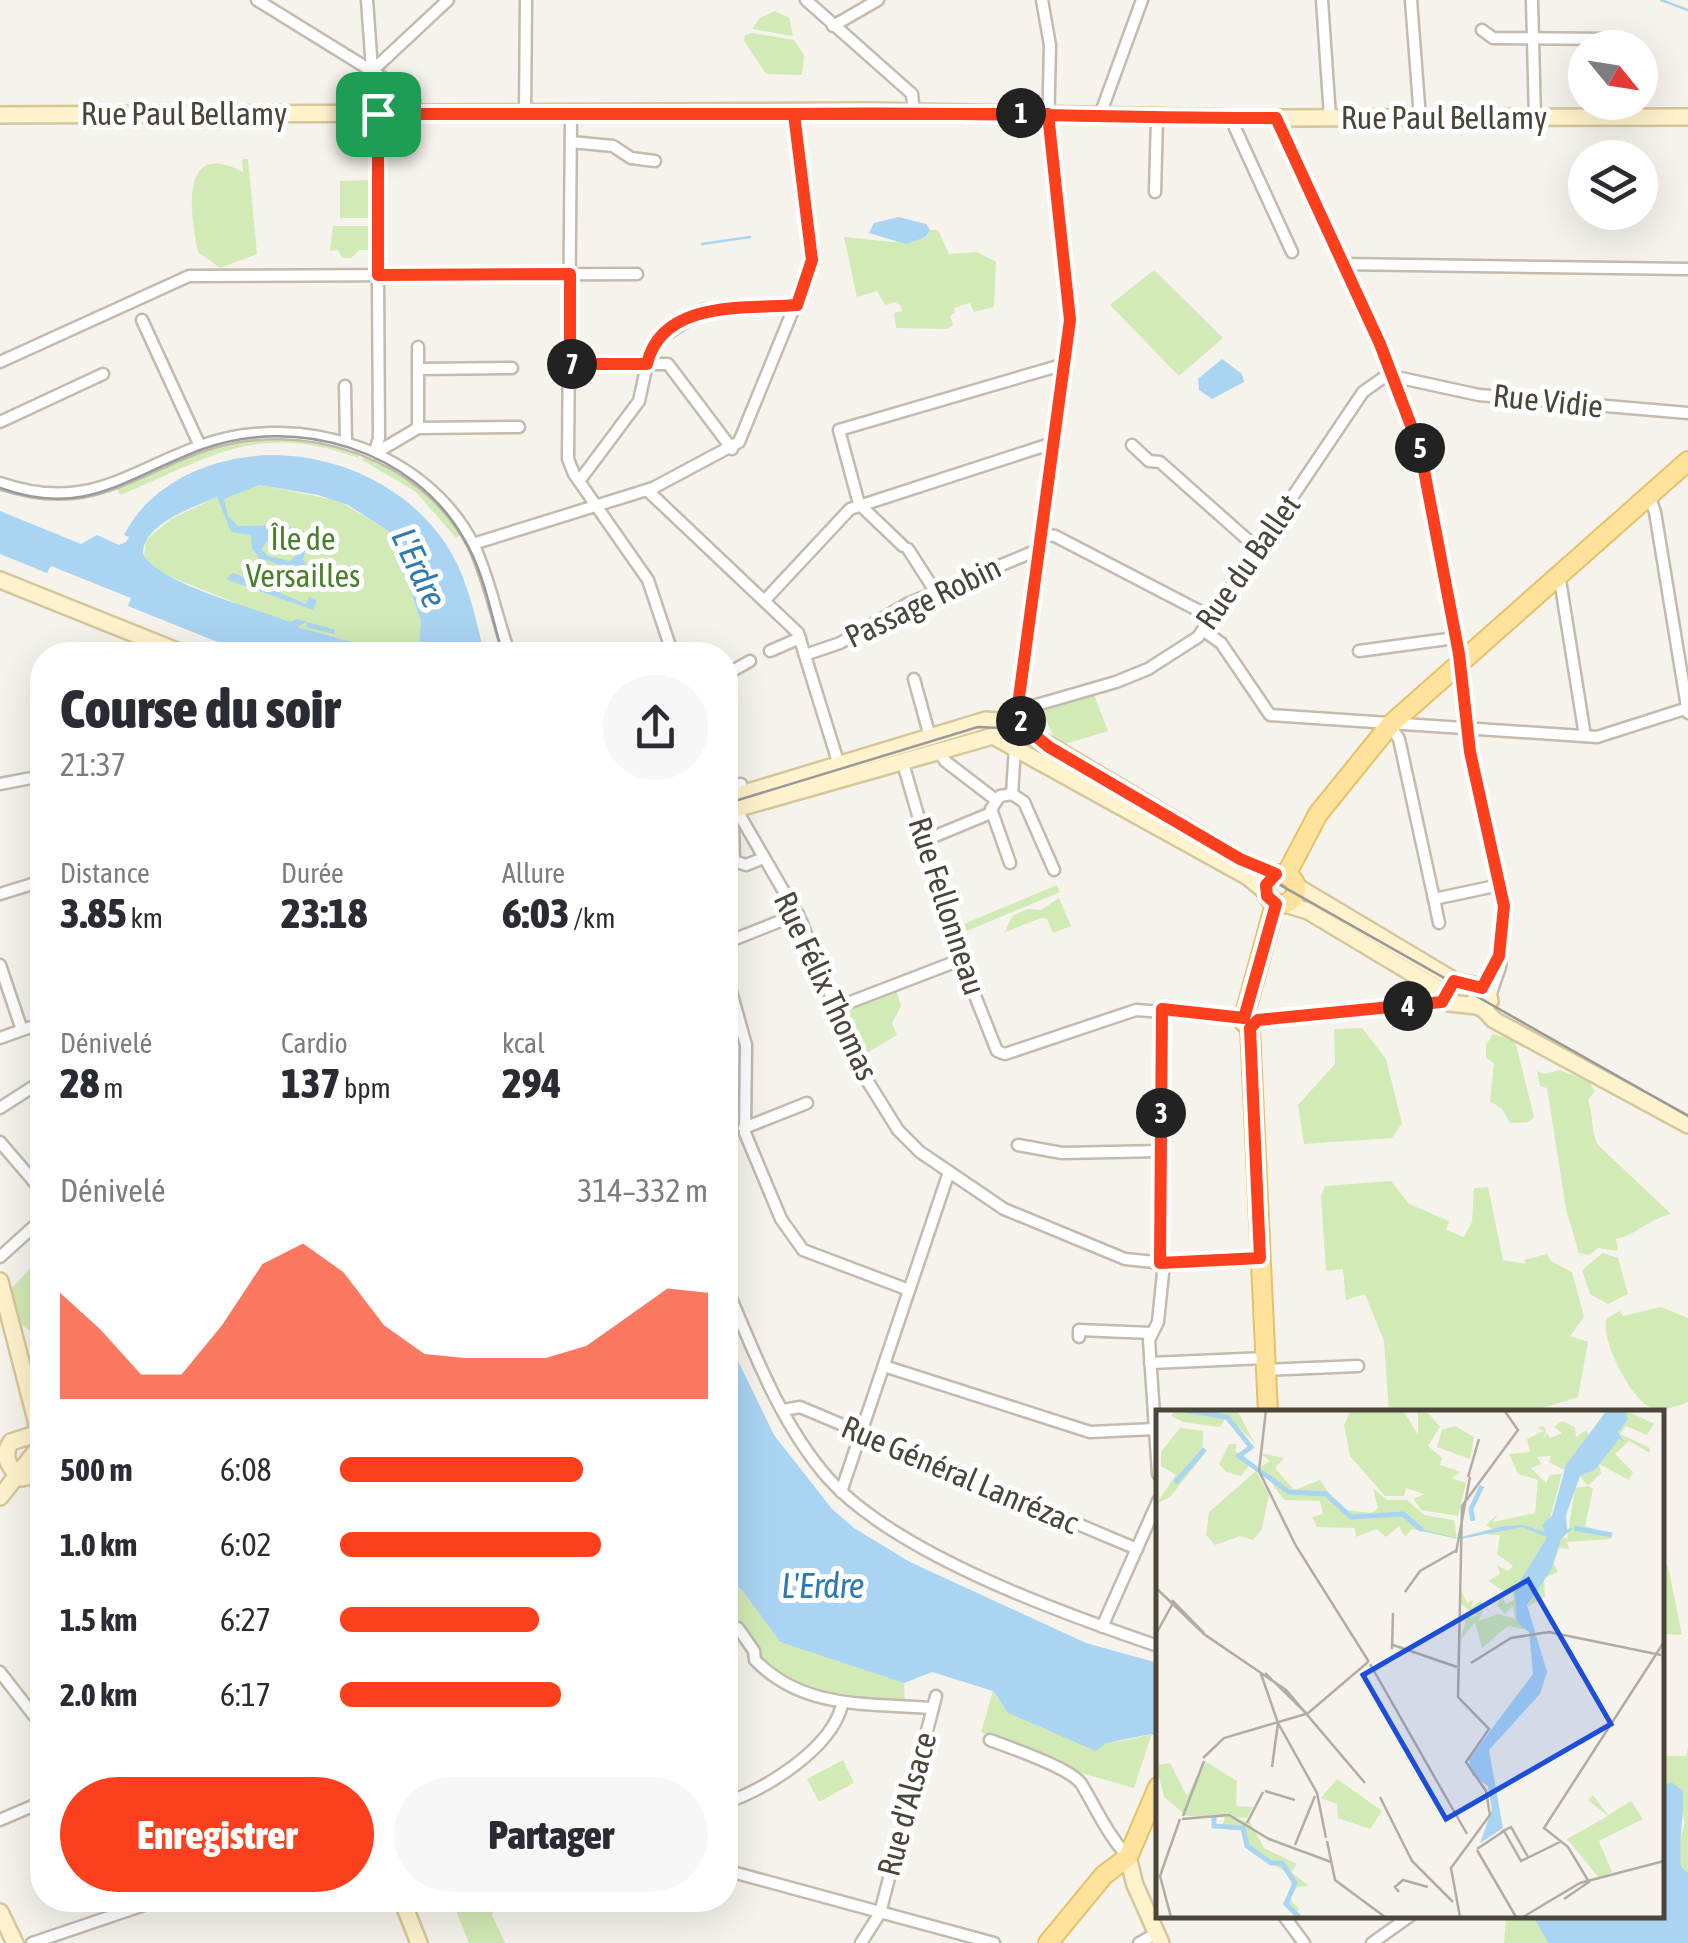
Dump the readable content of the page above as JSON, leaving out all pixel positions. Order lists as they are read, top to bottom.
{
  "streets": {
    "street": [
      "Rue Paul Bellamy",
      "Rue Vidie",
      "Rue du Ballet",
      "Passage Robin",
      "Rue Fellonneau",
      "Rue Félix Thomas",
      "Rue Général Lanrézac",
      "Rue d'Alsace"
    ]
  },
  "crossings": [
    ["Rue Vidie", "Rue du Ballet"]
  ],
  "water": ["L'Erdre"],
  "parks": ["Île de Versailles"],
  "north": "bottom right",
  "page": {
    "pins": [
      "1",
      "7",
      "5",
      "2",
      "4",
      "3"
    ],
    "heading": ["Course du soir", "21:37"],
    "stats": [
      ["Distance", "3.85 km"],
      ["Durée", "23:18"],
      ["Allure", "6:03 /km"],
      ["Dénivelé", "28 m"],
      ["Cardio", "137 bpm"],
      ["kcal", "294"]
    ],
    "chart": ["Dénivelé", "314–332 m"],
    "list": [
      {
        "name": "500 m",
        "note": "6:08"
      },
      {
        "name": "1.0 km",
        "note": "6:02"
      },
      {
        "name": "1.5 km",
        "note": "6:27"
      },
      {
        "name": "2.0 km",
        "note": "6:17"
      }
    ],
    "buttons": ["Enregistrer", "Partager"]
  }
}
